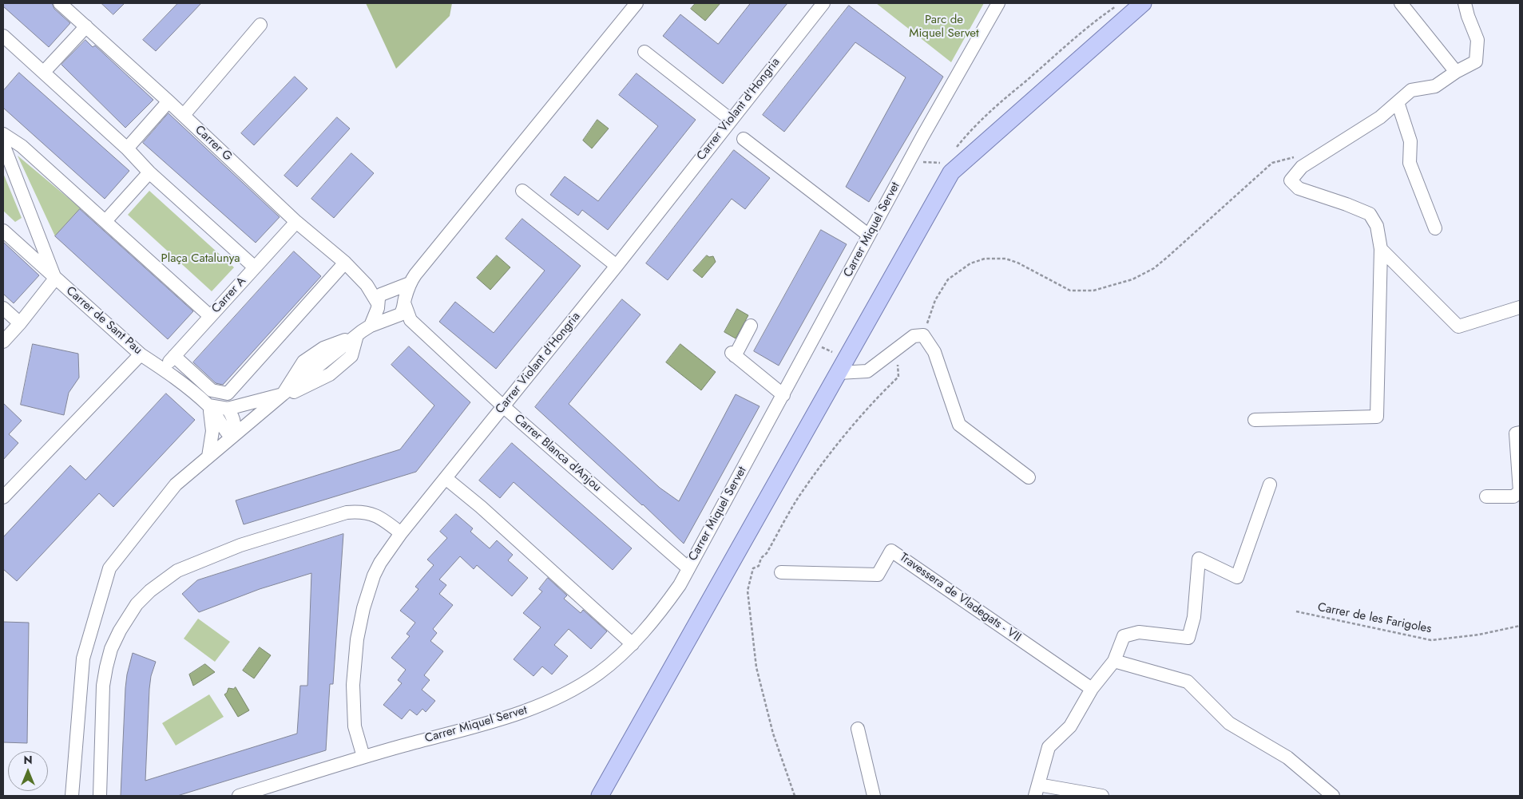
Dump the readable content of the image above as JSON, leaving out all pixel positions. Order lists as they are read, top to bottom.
{
  "streets": {
    "street": [
      "Carrer Violant d'Hongria",
      "Carrer G",
      "Carrer Miquel Servet",
      "Carrer A",
      "Carrer de Sant Pau",
      "Carrer Blanca d'Anjou",
      "Travessera de Vladegats - VII"
    ],
    "path": ["Carrer de les Farigoles"]
  },
  "crossings": [
    ["Carrer Violant d'Hongria", "Carrer Miquel Servet"],
    ["Carrer Violant d'Hongria", "Carrer Blanca d'Anjou"],
    ["Carrer G", "Carrer A"],
    ["Carrer G", "Carrer Blanca d'Anjou"],
    ["Carrer Miquel Servet", "Carrer Blanca d'Anjou"],
    ["Carrer A", "Carrer de Sant Pau"]
  ],
  "parks": ["Parc de Miquel Servet", "Plaça Catalunya"],
  "north": "top"
}
